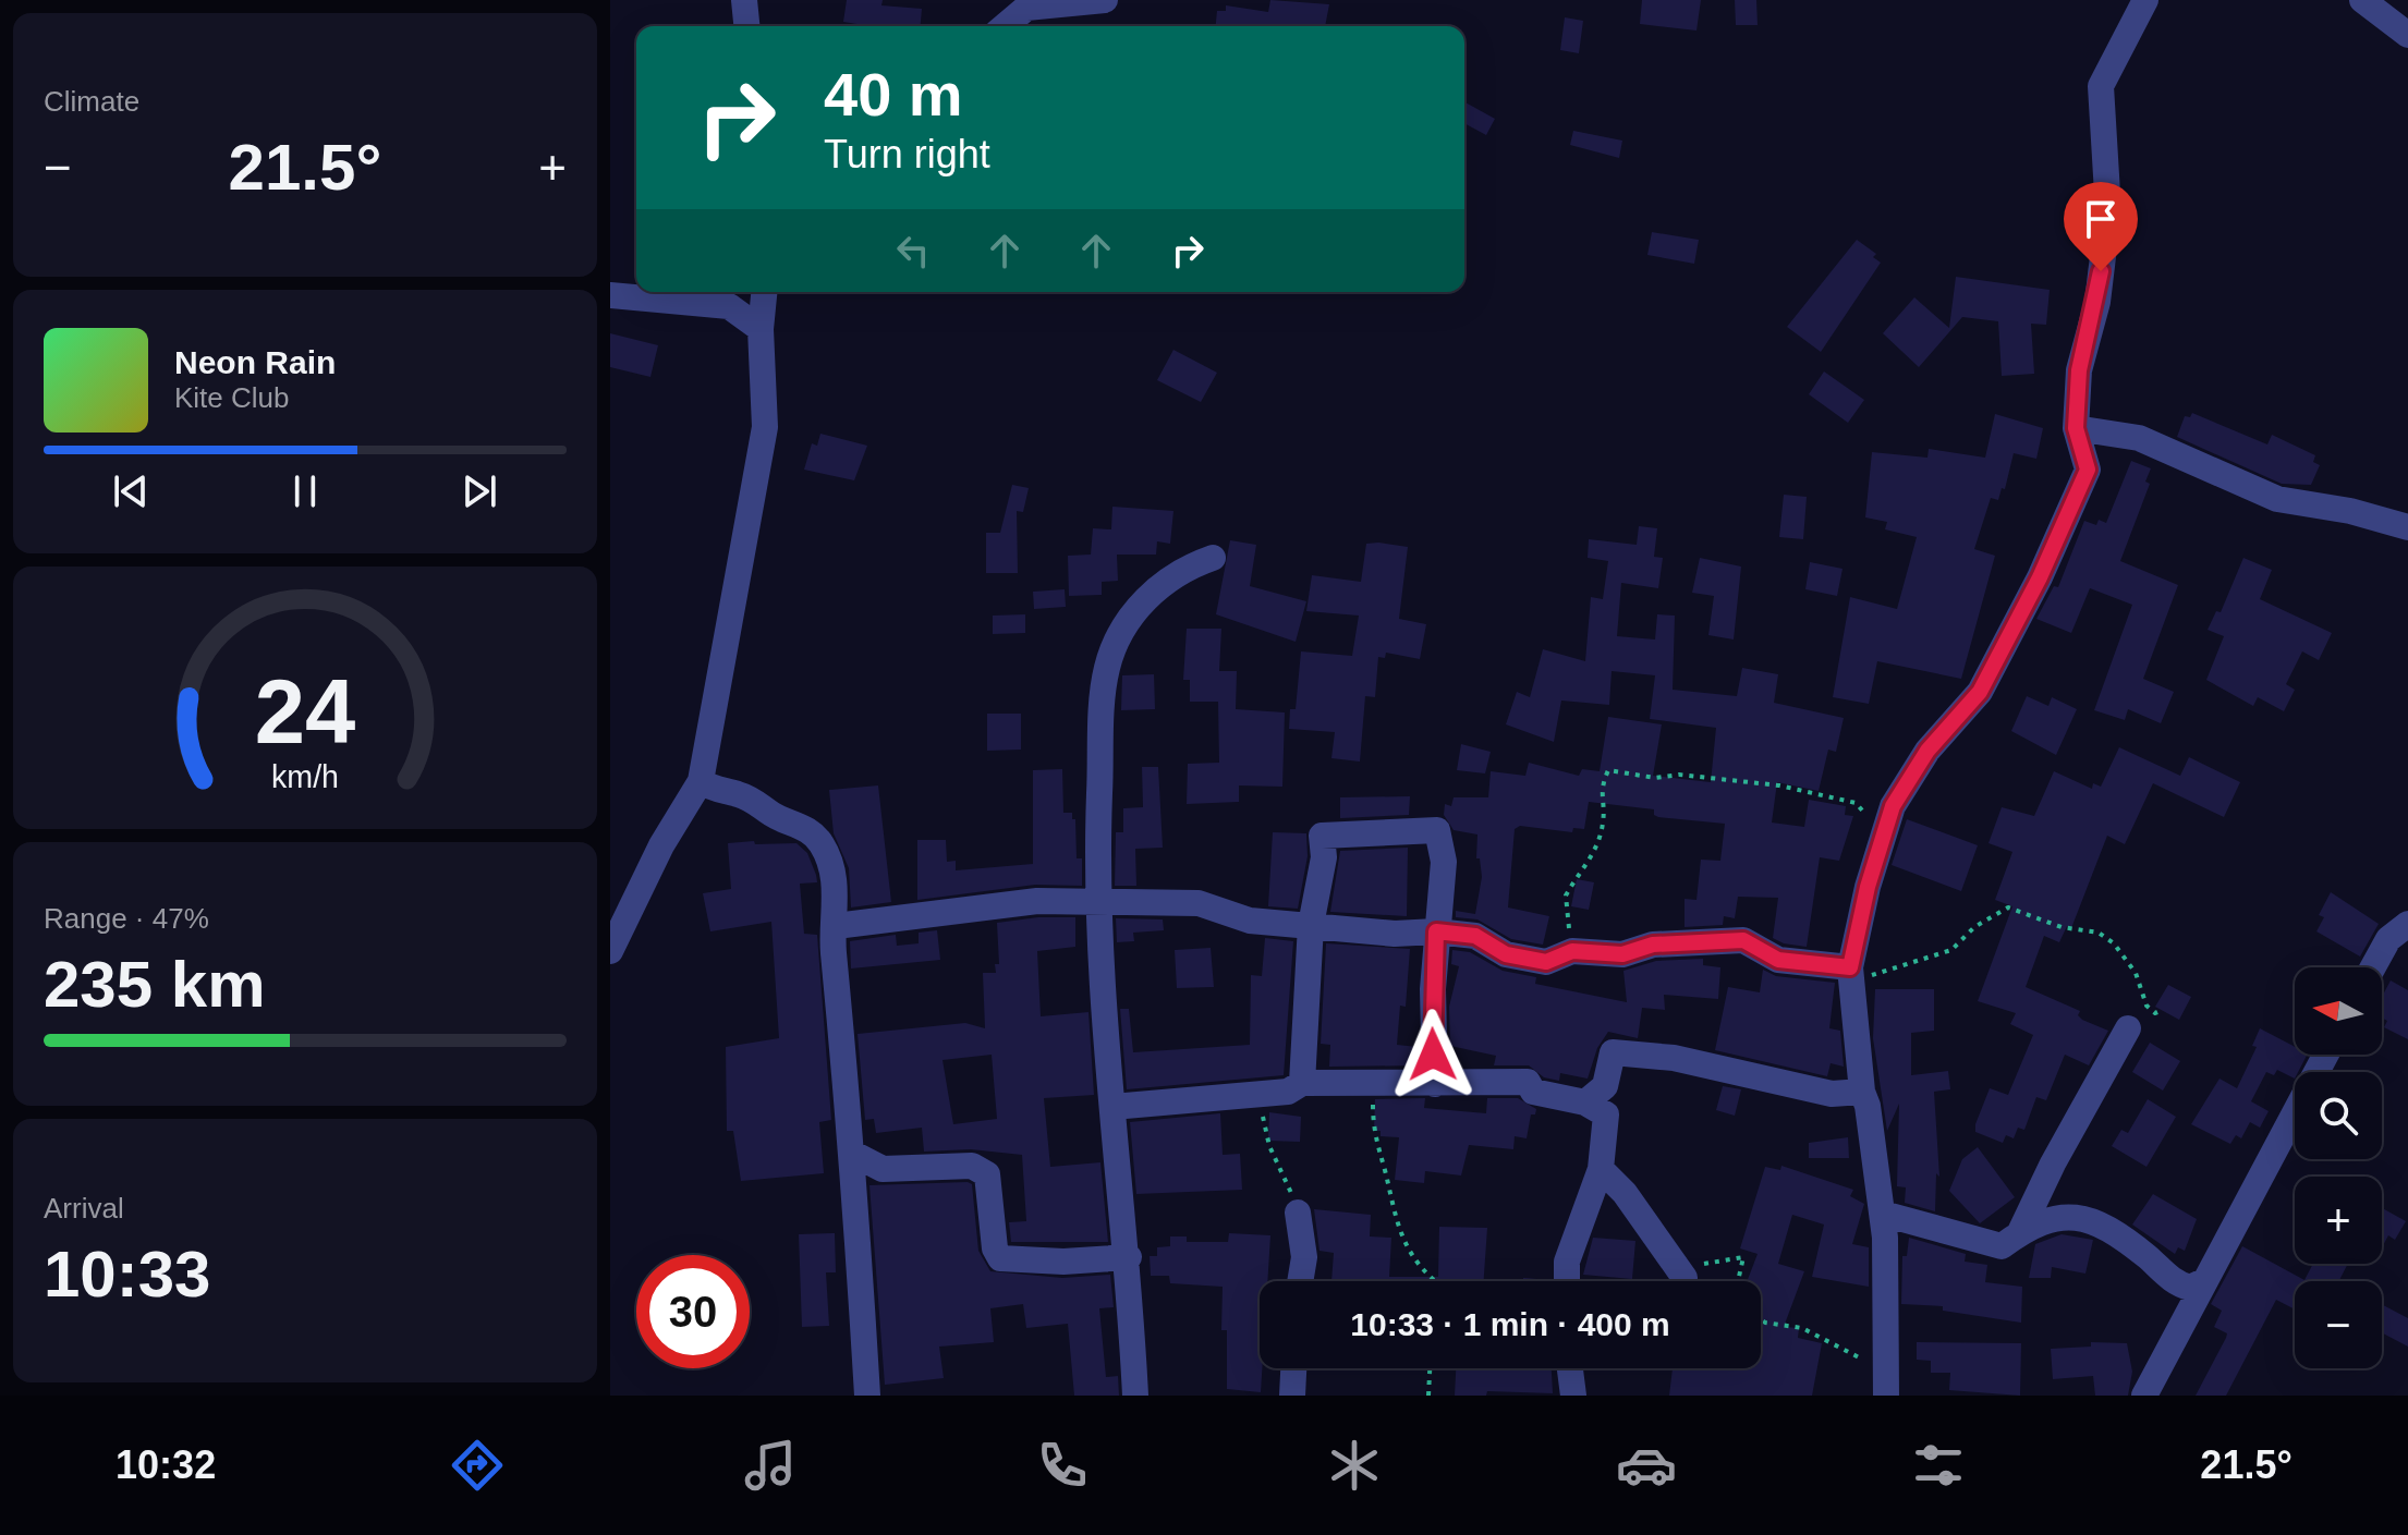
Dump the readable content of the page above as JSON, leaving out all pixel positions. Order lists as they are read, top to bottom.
{
  "north": "left",
  "page": {
    "tile": [
      "Climate",
      ["Range · 47%", "235 km"],
      ["Arrival", "10:33"]
    ],
    "turn": ["40 m", "Turn right"],
    "heat": ["−", "21.5°", "+"],
    "song": ["Neon Rain", "Kite Club"],
    "map_buttons": ["+", "−"],
    "limit": "30",
    "trip": "10:33 · 1 min · 400 m",
    "tabs": ["10:32", "21.5°"],
    "gauge": ["24", "km/h"]
  }
}
